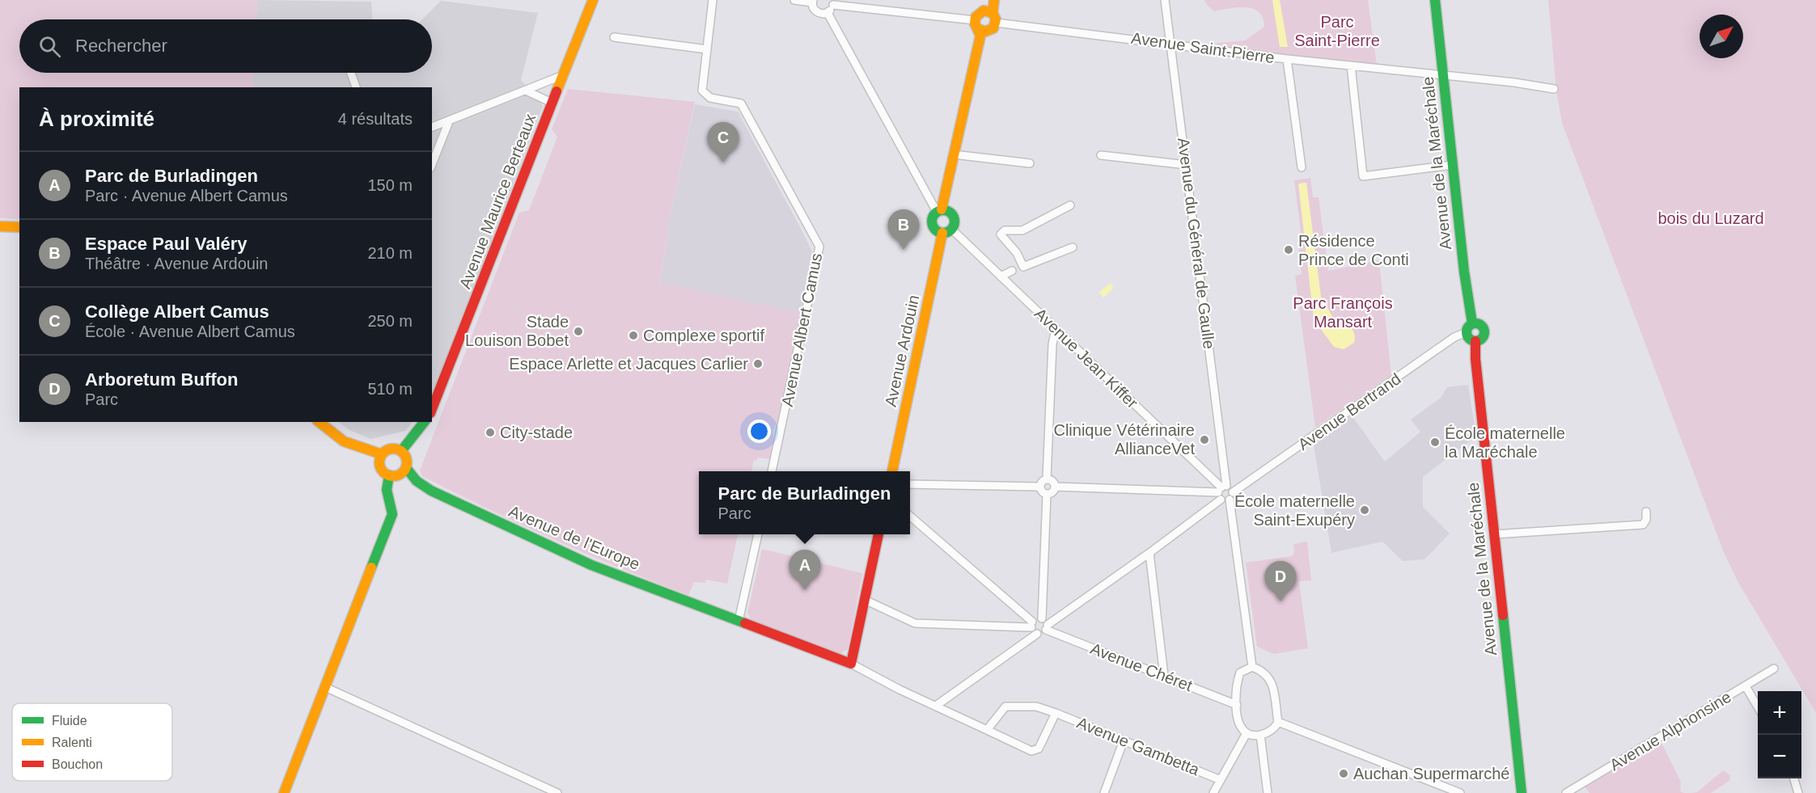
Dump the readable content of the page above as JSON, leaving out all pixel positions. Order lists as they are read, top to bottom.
{
  "streets": {
    "street": [
      "Avenue Saint-Pierre",
      "Avenue de la Maréchale",
      "Avenue Maurice Berteaux",
      "Avenue du Général de Gaulle",
      "Avenue Albert Camus",
      "Avenue Ardouin",
      "Avenue Jean Kiffer",
      "Avenue Bertrand",
      "Avenue de l'Europe",
      "Avenue Chéret",
      "Avenue Alphonsine",
      "Avenue Gambetta"
    ]
  },
  "crossings": [
    ["Avenue Saint-Pierre", "Avenue de la Maréchale"],
    ["Avenue Saint-Pierre", "Avenue du Général de Gaulle"],
    ["Avenue de la Maréchale", "Avenue Bertrand"],
    ["Avenue du Général de Gaulle", "Avenue Jean Kiffer"],
    ["Avenue Ardouin", "Avenue Jean Kiffer"],
    ["Avenue Jean Kiffer", "Avenue Bertrand"]
  ],
  "parks": ["Parc Saint-Pierre", "bois du Luzard", "Parc François Mansart"],
  "places": [
    "Résidence Prince de Conti",
    "Stade Louison Bobet",
    "Complexe sportif",
    "Espace Arlette et Jacques Carlier",
    "City-stade",
    "Clinique Vétérinaire AllianceVet",
    "École maternelle la Maréchale",
    "École maternelle Saint-Exupéry",
    "Auchan Supermarché"
  ],
  "legend": ["Fluide", "Ralenti", "Bouchon"],
  "north": "top right",
  "page": {
    "search": "Rechercher",
    "heading": ["À proximité", "4 résultats"],
    "pins": [
      "C",
      "B",
      "A",
      "D"
    ],
    "list": [
      {
        "mark": "A",
        "name": "Parc de Burladingen",
        "note": "Parc · Avenue Albert Camus",
        "value": "150 m"
      },
      {
        "mark": "B",
        "name": "Espace Paul Valéry",
        "note": "Théâtre · Avenue Ardouin",
        "value": "210 m"
      },
      {
        "mark": "C",
        "name": "Collège Albert Camus",
        "note": "École · Avenue Albert Camus",
        "value": "250 m"
      },
      {
        "mark": "D",
        "name": "Arboretum Buffon",
        "note": "Parc",
        "value": "510 m"
      }
    ],
    "popup": ["Parc de Burladingen", "Parc"],
    "map_buttons": ["+", "−"]
  }
}
